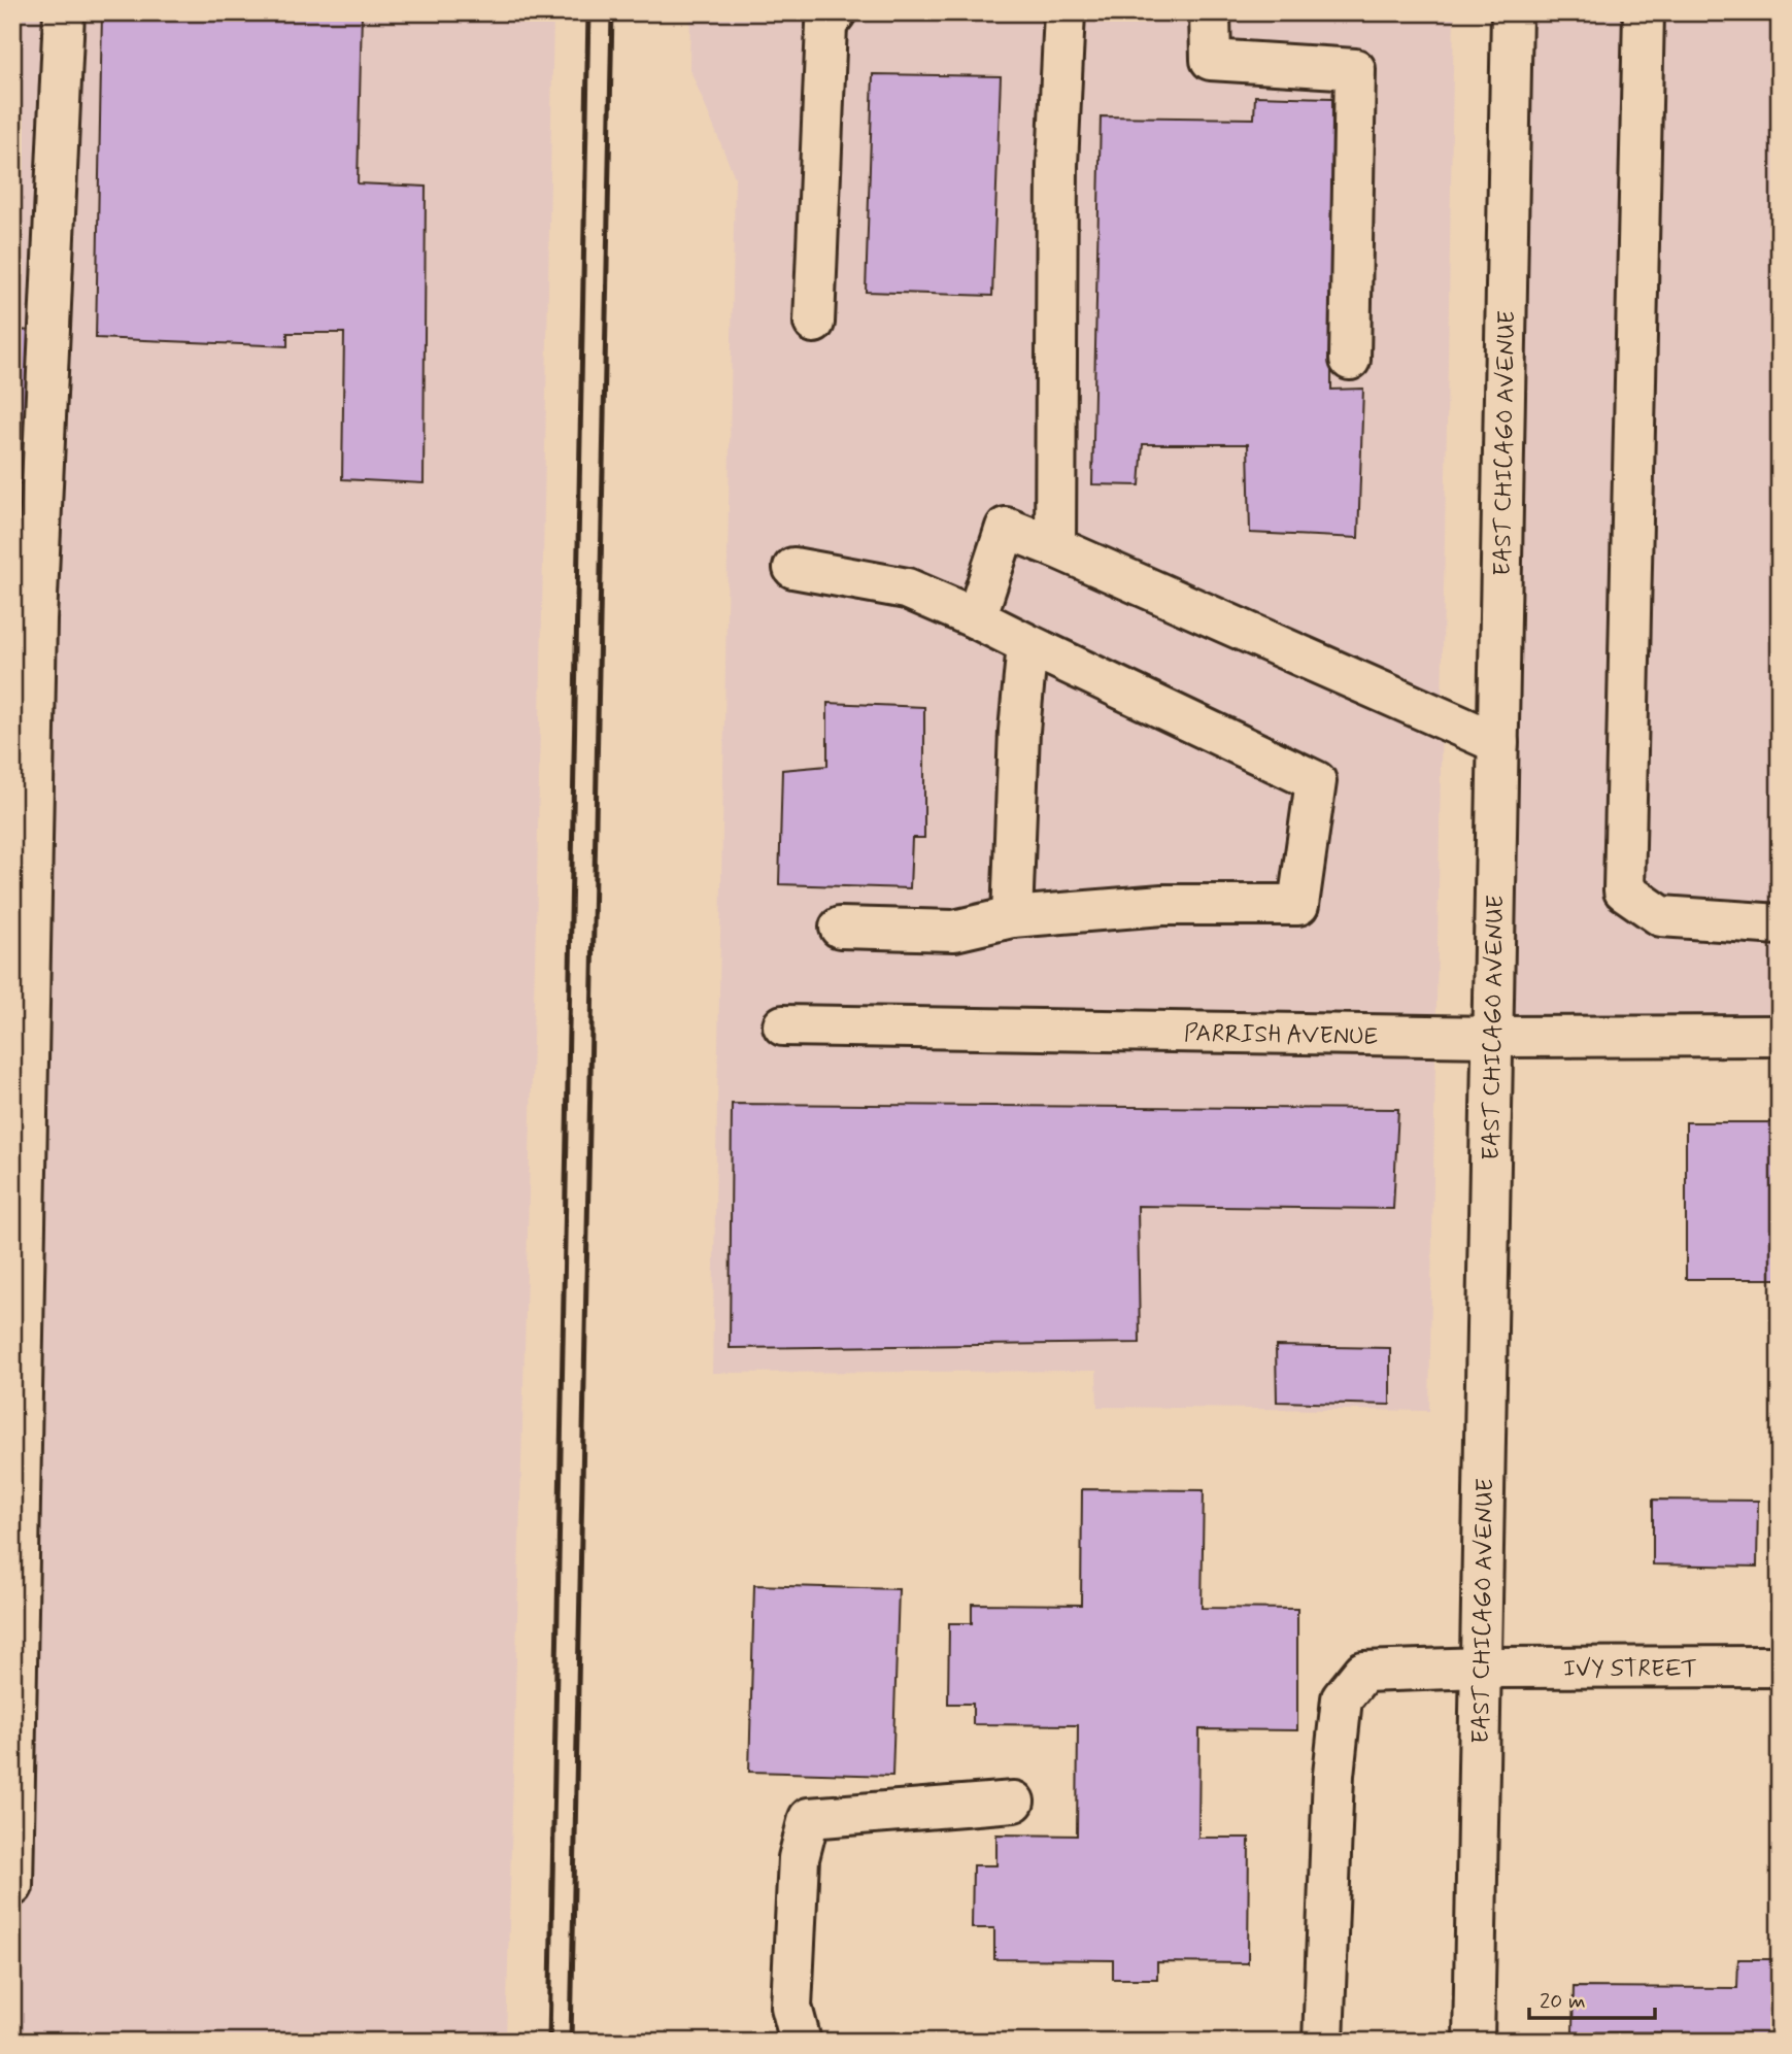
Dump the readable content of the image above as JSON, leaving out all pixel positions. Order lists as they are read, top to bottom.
{
  "streets": {
    "main road": ["EAST CHICAGO AVENUE", "PARRISH AVENUE", "IVY STREET"]
  },
  "crossings": [
    ["EAST CHICAGO AVENUE", "PARRISH AVENUE"],
    ["EAST CHICAGO AVENUE", "IVY STREET"]
  ],
  "scale_bar": "20 m"
}
